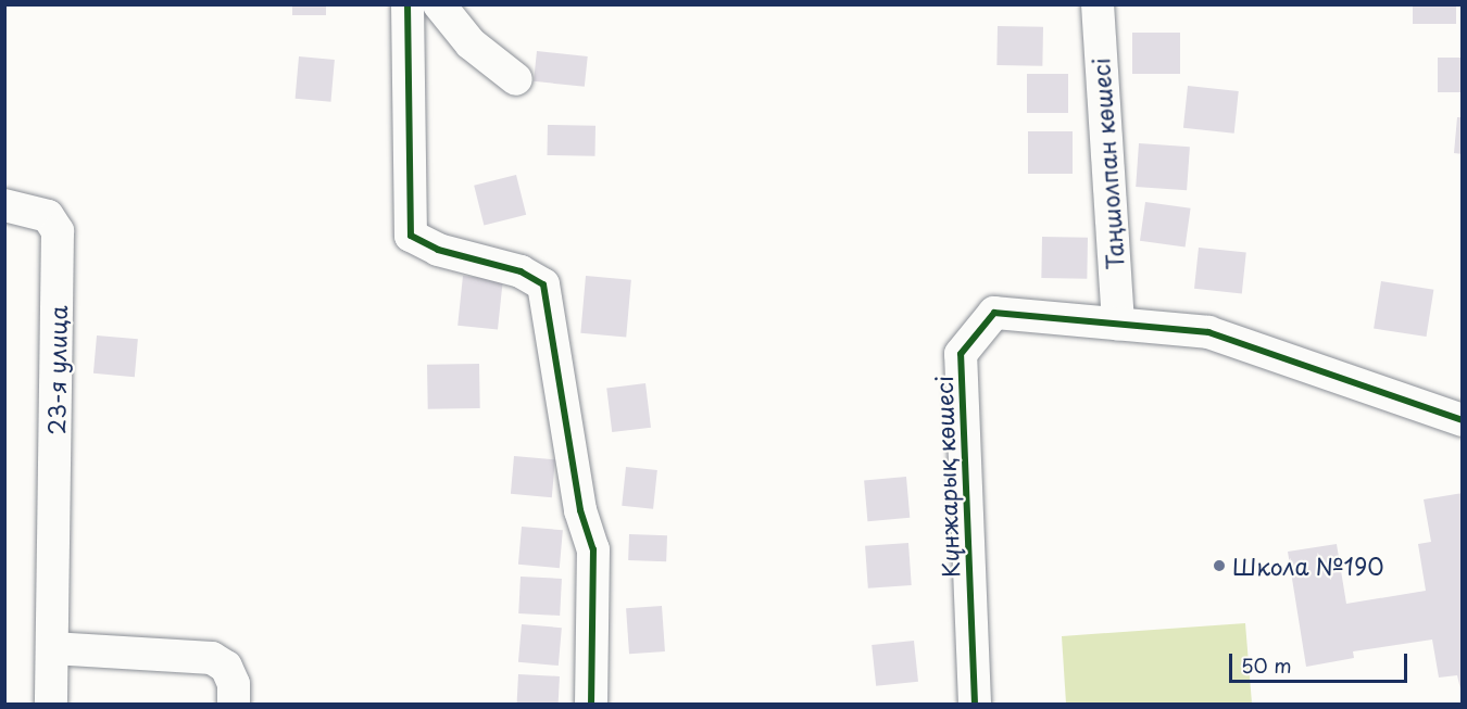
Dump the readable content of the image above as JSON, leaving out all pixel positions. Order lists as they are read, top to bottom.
{
  "streets": {
    "street": ["Таңшолпан көшесі", "23-я улица", "Күнжарық көшесі"]
  },
  "crossings": [
    ["Таңшолпан көшесі", "Күнжарық көшесі"]
  ],
  "places": ["Школа №190"],
  "scale_bar": "50 m"
}
